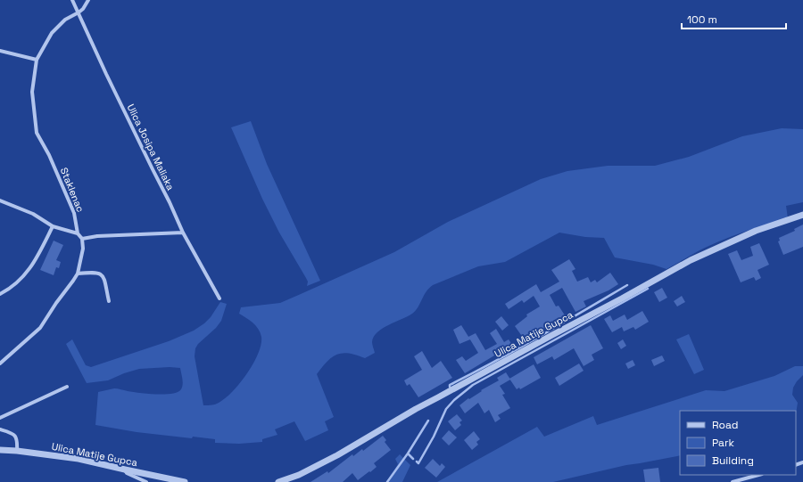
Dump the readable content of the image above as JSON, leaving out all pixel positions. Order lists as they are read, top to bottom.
{
  "streets": {
    "street": ["Ulica Josipa Maliaka", "Staklenac", "Ulica Matije Gupca"]
  },
  "crossings": [
    ["Ulica Josipa Maliaka", "Staklenac"]
  ],
  "legend": ["Road", "Park", "Building"],
  "scale_bar": "100 m"
}
